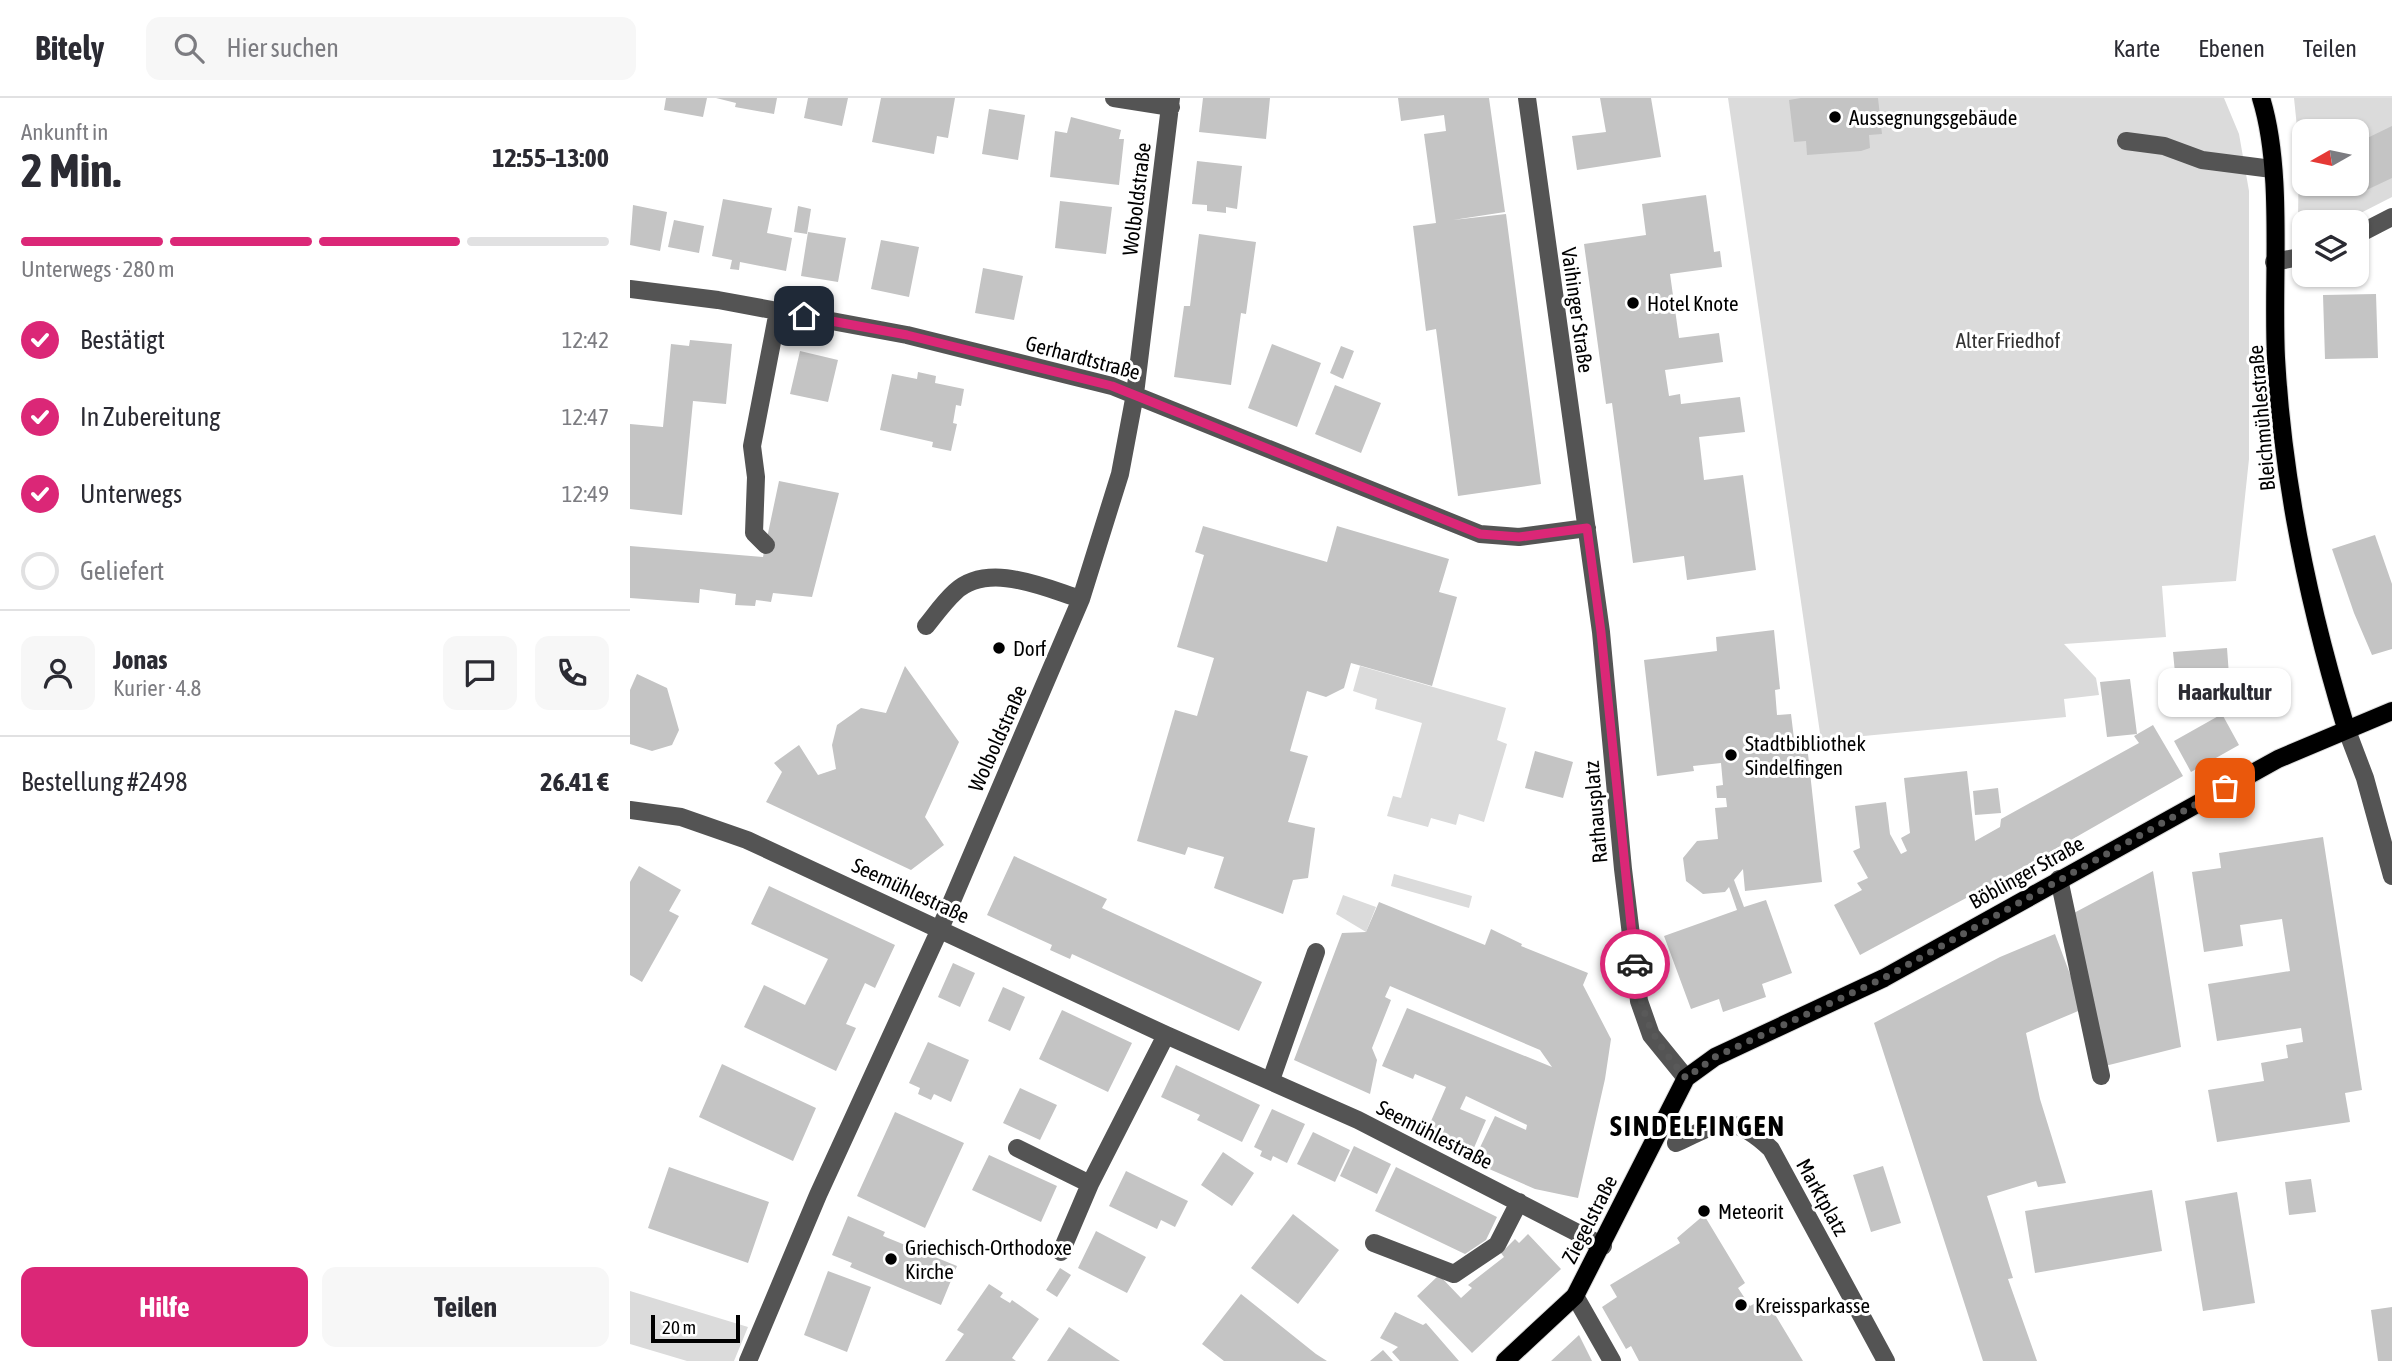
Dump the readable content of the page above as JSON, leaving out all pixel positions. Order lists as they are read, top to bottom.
{
  "streets": {
    "main road": ["Bleichmühlestraße", "Böblinger Straße", "Ziegelstraße"],
    "street": [
      "Wolboldstraße",
      "Vaihinger Straße",
      "Gerhardtstraße",
      "Rathausplatz",
      "Seemühlestraße",
      "Marktplatz"
    ]
  },
  "crossings": [
    ["Wolboldstraße", "Gerhardtstraße"],
    ["Wolboldstraße", "Seemühlestraße"],
    ["Vaihinger Straße", "Gerhardtstraße"],
    ["Vaihinger Straße", "Rathausplatz"],
    ["Gerhardtstraße", "Rathausplatz"],
    ["Bleichmühlestraße", "Böblinger Straße"],
    ["Rathausplatz", "Böblinger Straße"],
    ["Rathausplatz", "Ziegelstraße"],
    ["Böblinger Straße", "Ziegelstraße"],
    ["Seemühlestraße", "Ziegelstraße"]
  ],
  "districts": ["SINDELFINGEN"],
  "parks": ["Alter Friedhof"],
  "places": [
    "Aussegnungsgebäude",
    "Hotel Knote",
    "Dorf",
    "Stadtbibliothek Sindelfingen",
    "Haarkultur",
    "Meteorit",
    "Griechisch-Orthodoxe Kirche",
    "Kreissparkasse"
  ],
  "scale_bar": "20 m",
  "north": "left",
  "page": {
    "header": "Bitely",
    "search": "Hier suchen",
    "nav": ["Karte", "Ebenen", "Teilen"],
    "heading": ["2 Min.", "Ankunft in", "12:55–13:00"],
    "panel": [
      "Jonas",
      "Kurier · 4.8",
      "Bestellung #2498",
      "26.41 €"
    ],
    "bar": "Unterwegs · 280 m",
    "list": [
      ["Bestätigt", "12:42"],
      ["In Zubereitung", "12:47"],
      ["Unterwegs", "12:49"],
      "Geliefert"
    ],
    "bubble": "Haarkultur",
    "buttons": ["Hilfe", "Teilen"],
    "scale": "20 m"
  }
}
